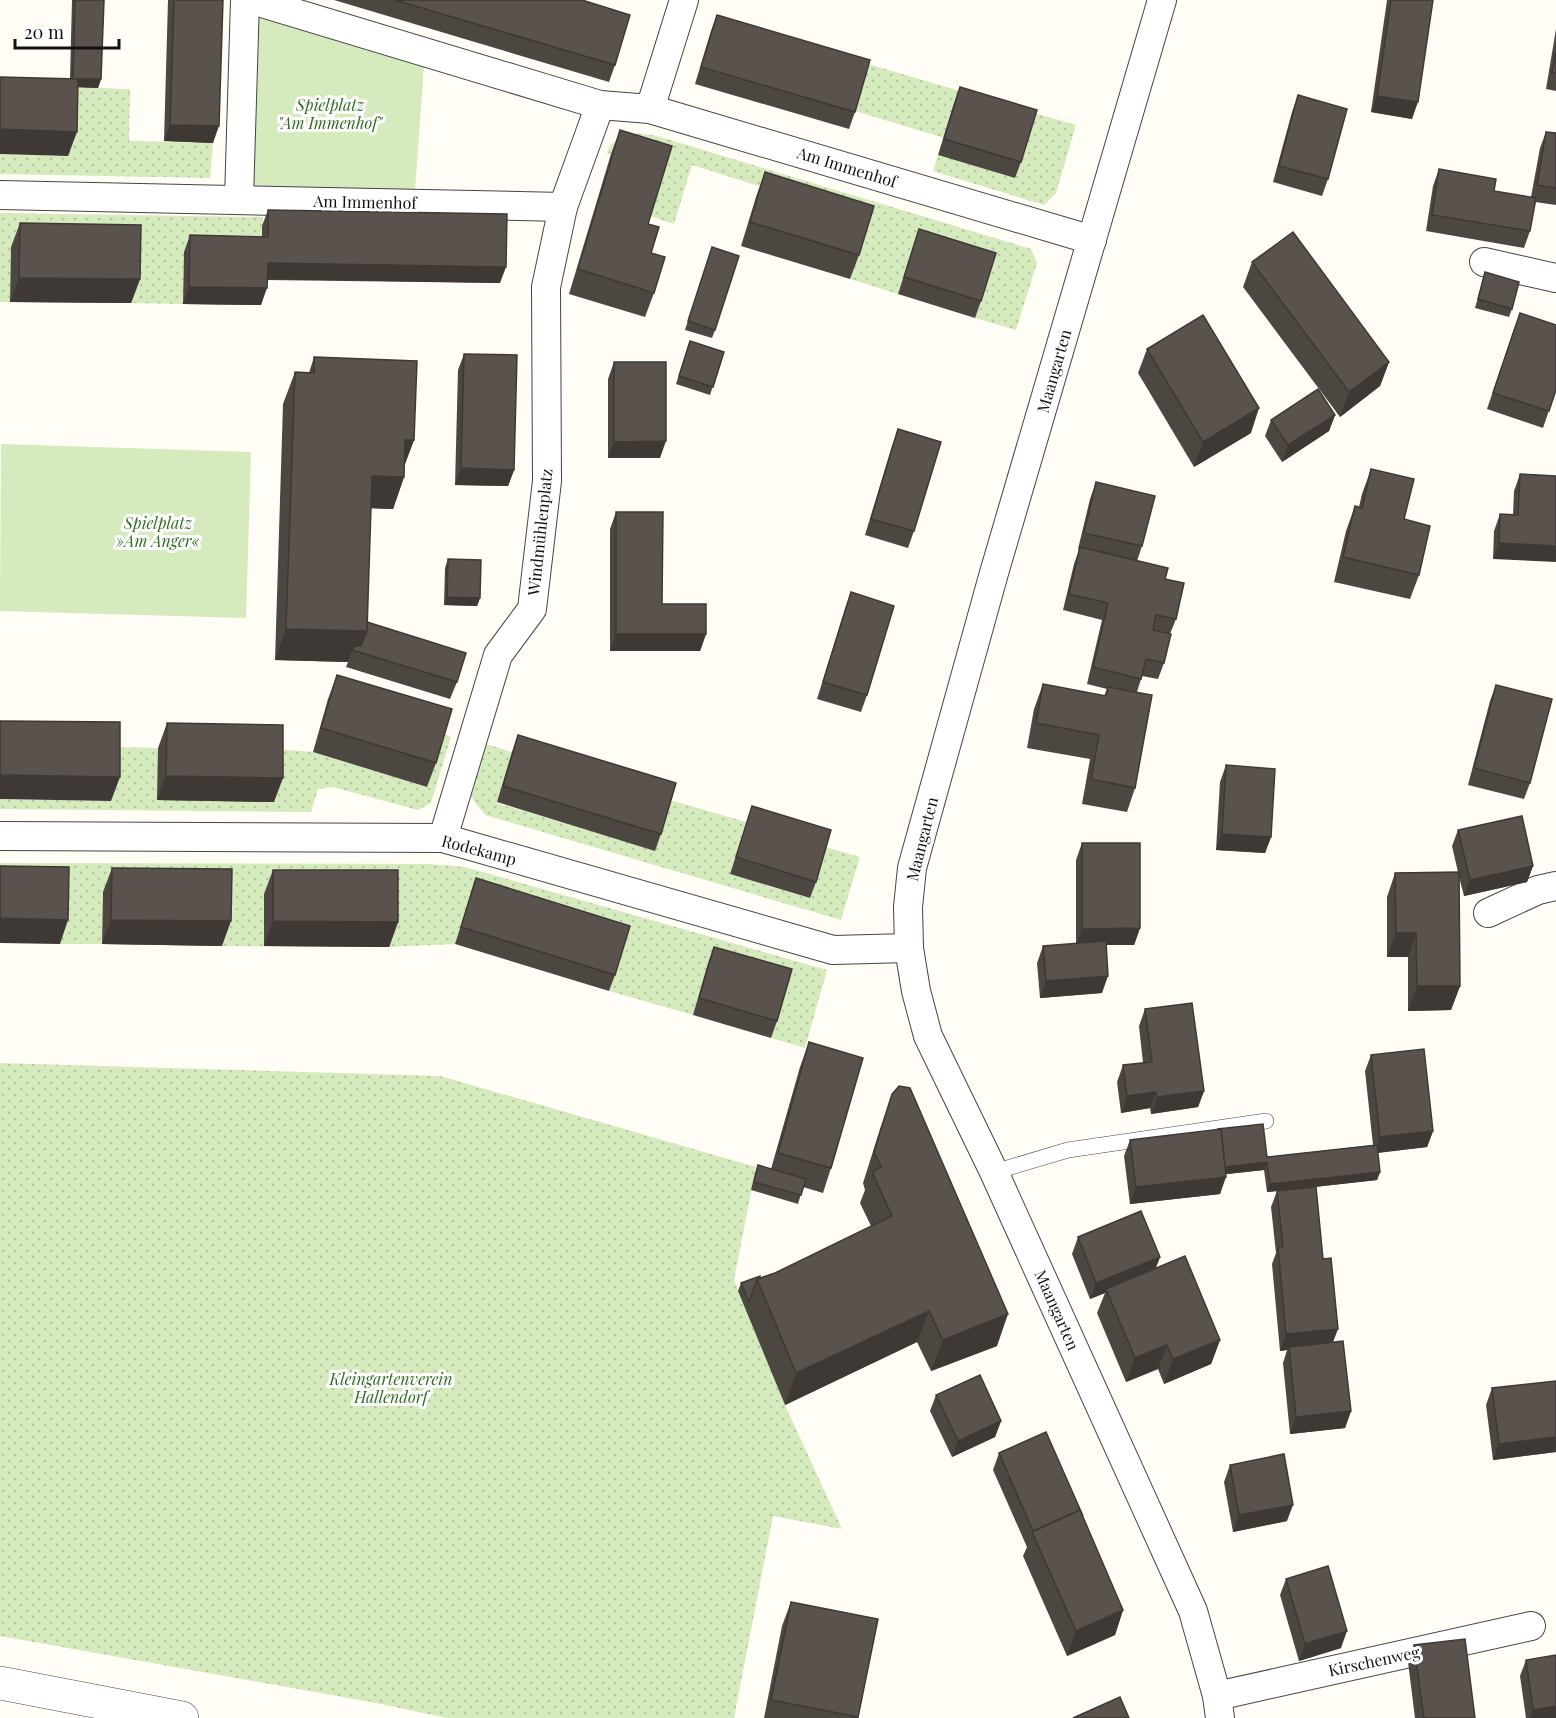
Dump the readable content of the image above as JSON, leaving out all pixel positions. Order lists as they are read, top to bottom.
{
  "streets": {
    "street": [
      "Am Immenhof",
      "Maangarten",
      "Windmühlenplatz",
      "Rodekamp",
      "Kirschenweg"
    ]
  },
  "crossings": [
    ["Am Immenhof", "Maangarten"],
    ["Am Immenhof", "Windmühlenplatz"],
    ["Maangarten", "Rodekamp"],
    ["Maangarten", "Kirschenweg"],
    ["Windmühlenplatz", "Rodekamp"]
  ],
  "parks": ["Spielplatz \"Am Immenhof\"", "Spielplatz »Am Anger«", "Kleingartenverein Hallendorf"],
  "scale_bar": "20 m"
}
